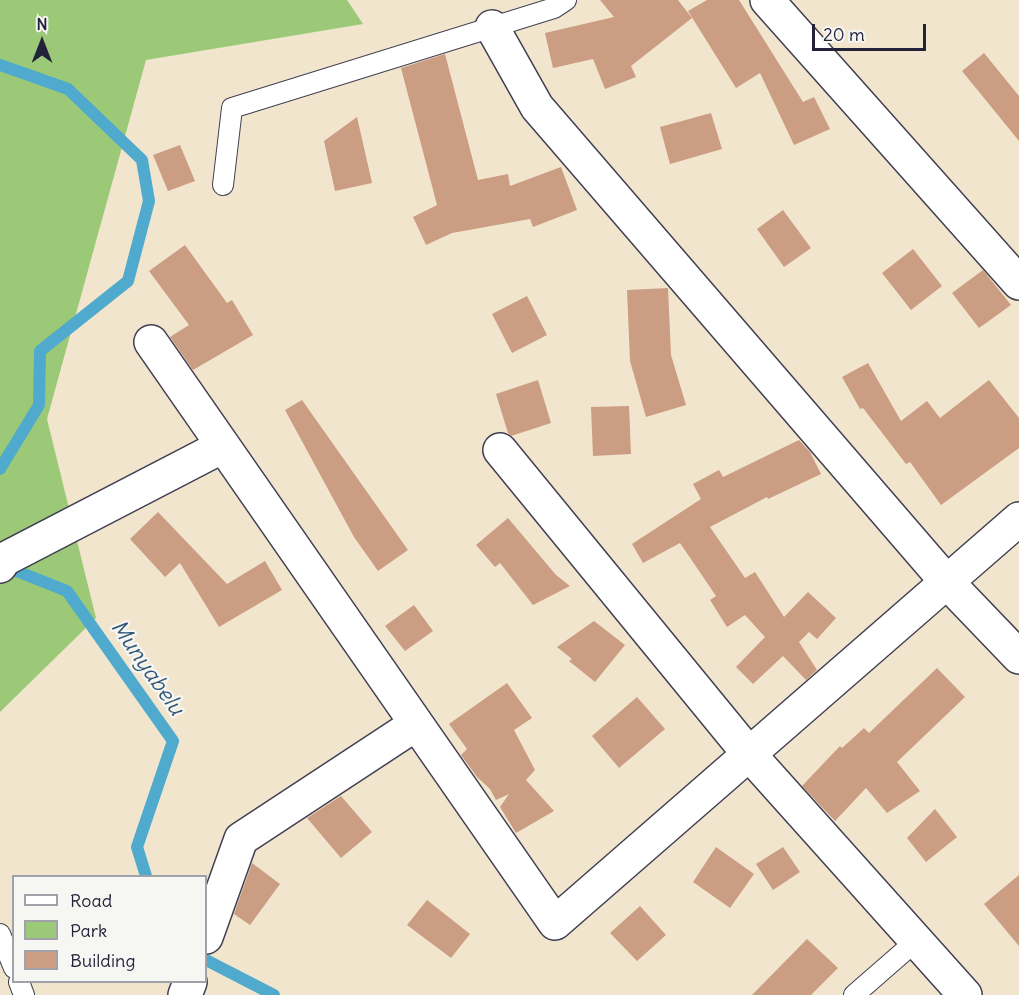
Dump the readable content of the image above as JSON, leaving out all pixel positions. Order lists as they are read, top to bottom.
{
  "water": ["Munyabelu"],
  "legend": ["Road", "Park", "Building"],
  "scale_bar": "20 m",
  "north": "top"
}
